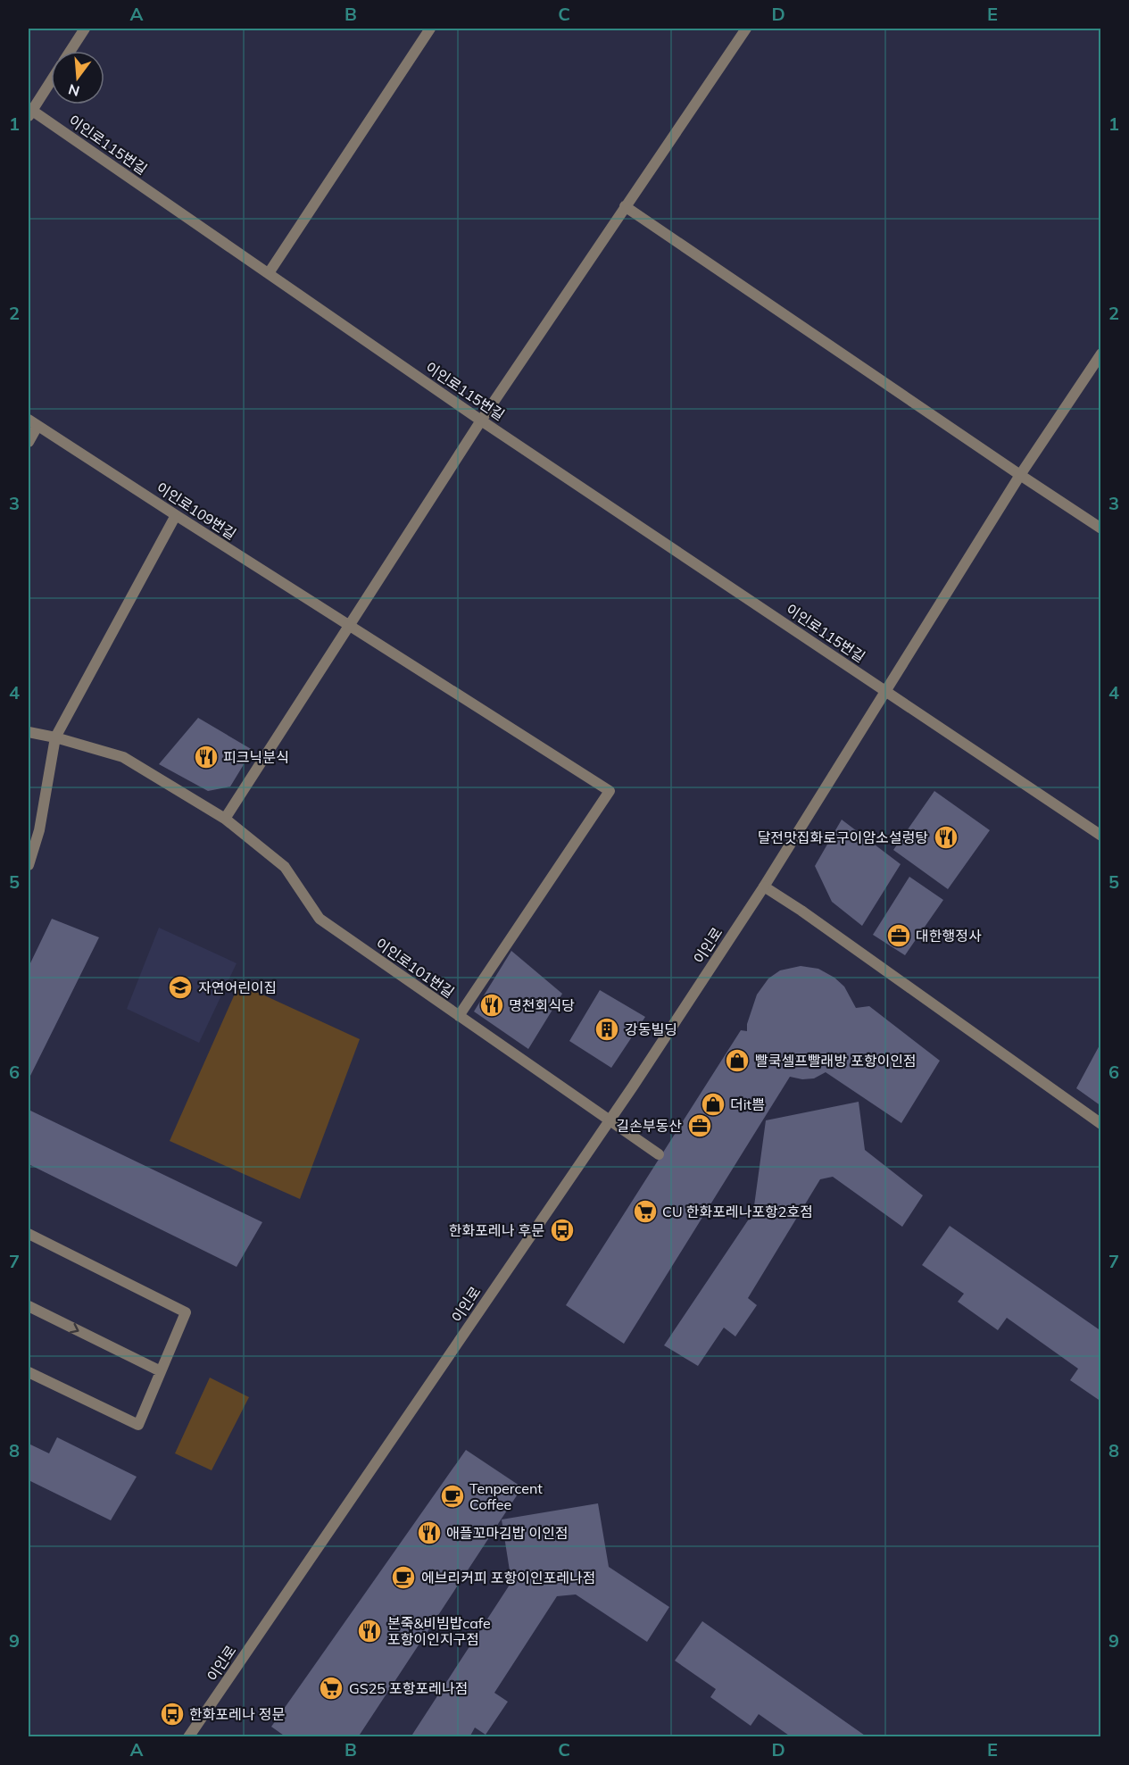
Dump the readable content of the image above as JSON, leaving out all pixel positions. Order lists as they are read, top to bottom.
{
  "streets": {
    "street": [
      "이인로115번길",
      "이인로109번길",
      "이인로",
      "이인로101번길"
    ]
  },
  "crossings": [
    ["이인로115번길", "이인로"],
    ["이인로109번길", "이인로101번길"],
    ["이인로", "이인로101번길"]
  ],
  "places": {
    "restaurant": [
      "피크닉분식",
      "달전맛집화로구이암소설렁탕",
      "명천회식당",
      "애플꼬마김밥 이인점",
      "본죽&비빔밥cafe 포항이인지구점"
    ],
    "office": ["대한행정사", "길손부동산"],
    "school or university": ["자연어린이집"],
    "building": ["강동빌딩"],
    "shop": ["빨쿡셀프빨래방 포항이인점", "더it쁨"],
    "supermarket": ["CU 한화포레나포항2호점", "GS25 포항포레나점"],
    "bus stop": ["한화포레나 후문", "한화포레나 정문"],
    "cafe": ["Tenpercent Coffee", "에브리커피 포항이인포레나점"]
  },
  "north": "bottom",
  "grid": {
    "columns": [
      "A",
      "B",
      "C",
      "D",
      "E"
    ],
    "rows": [
      "1",
      "2",
      "3",
      "4",
      "5",
      "6",
      "7",
      "8",
      "9"
    ]
  }
}
